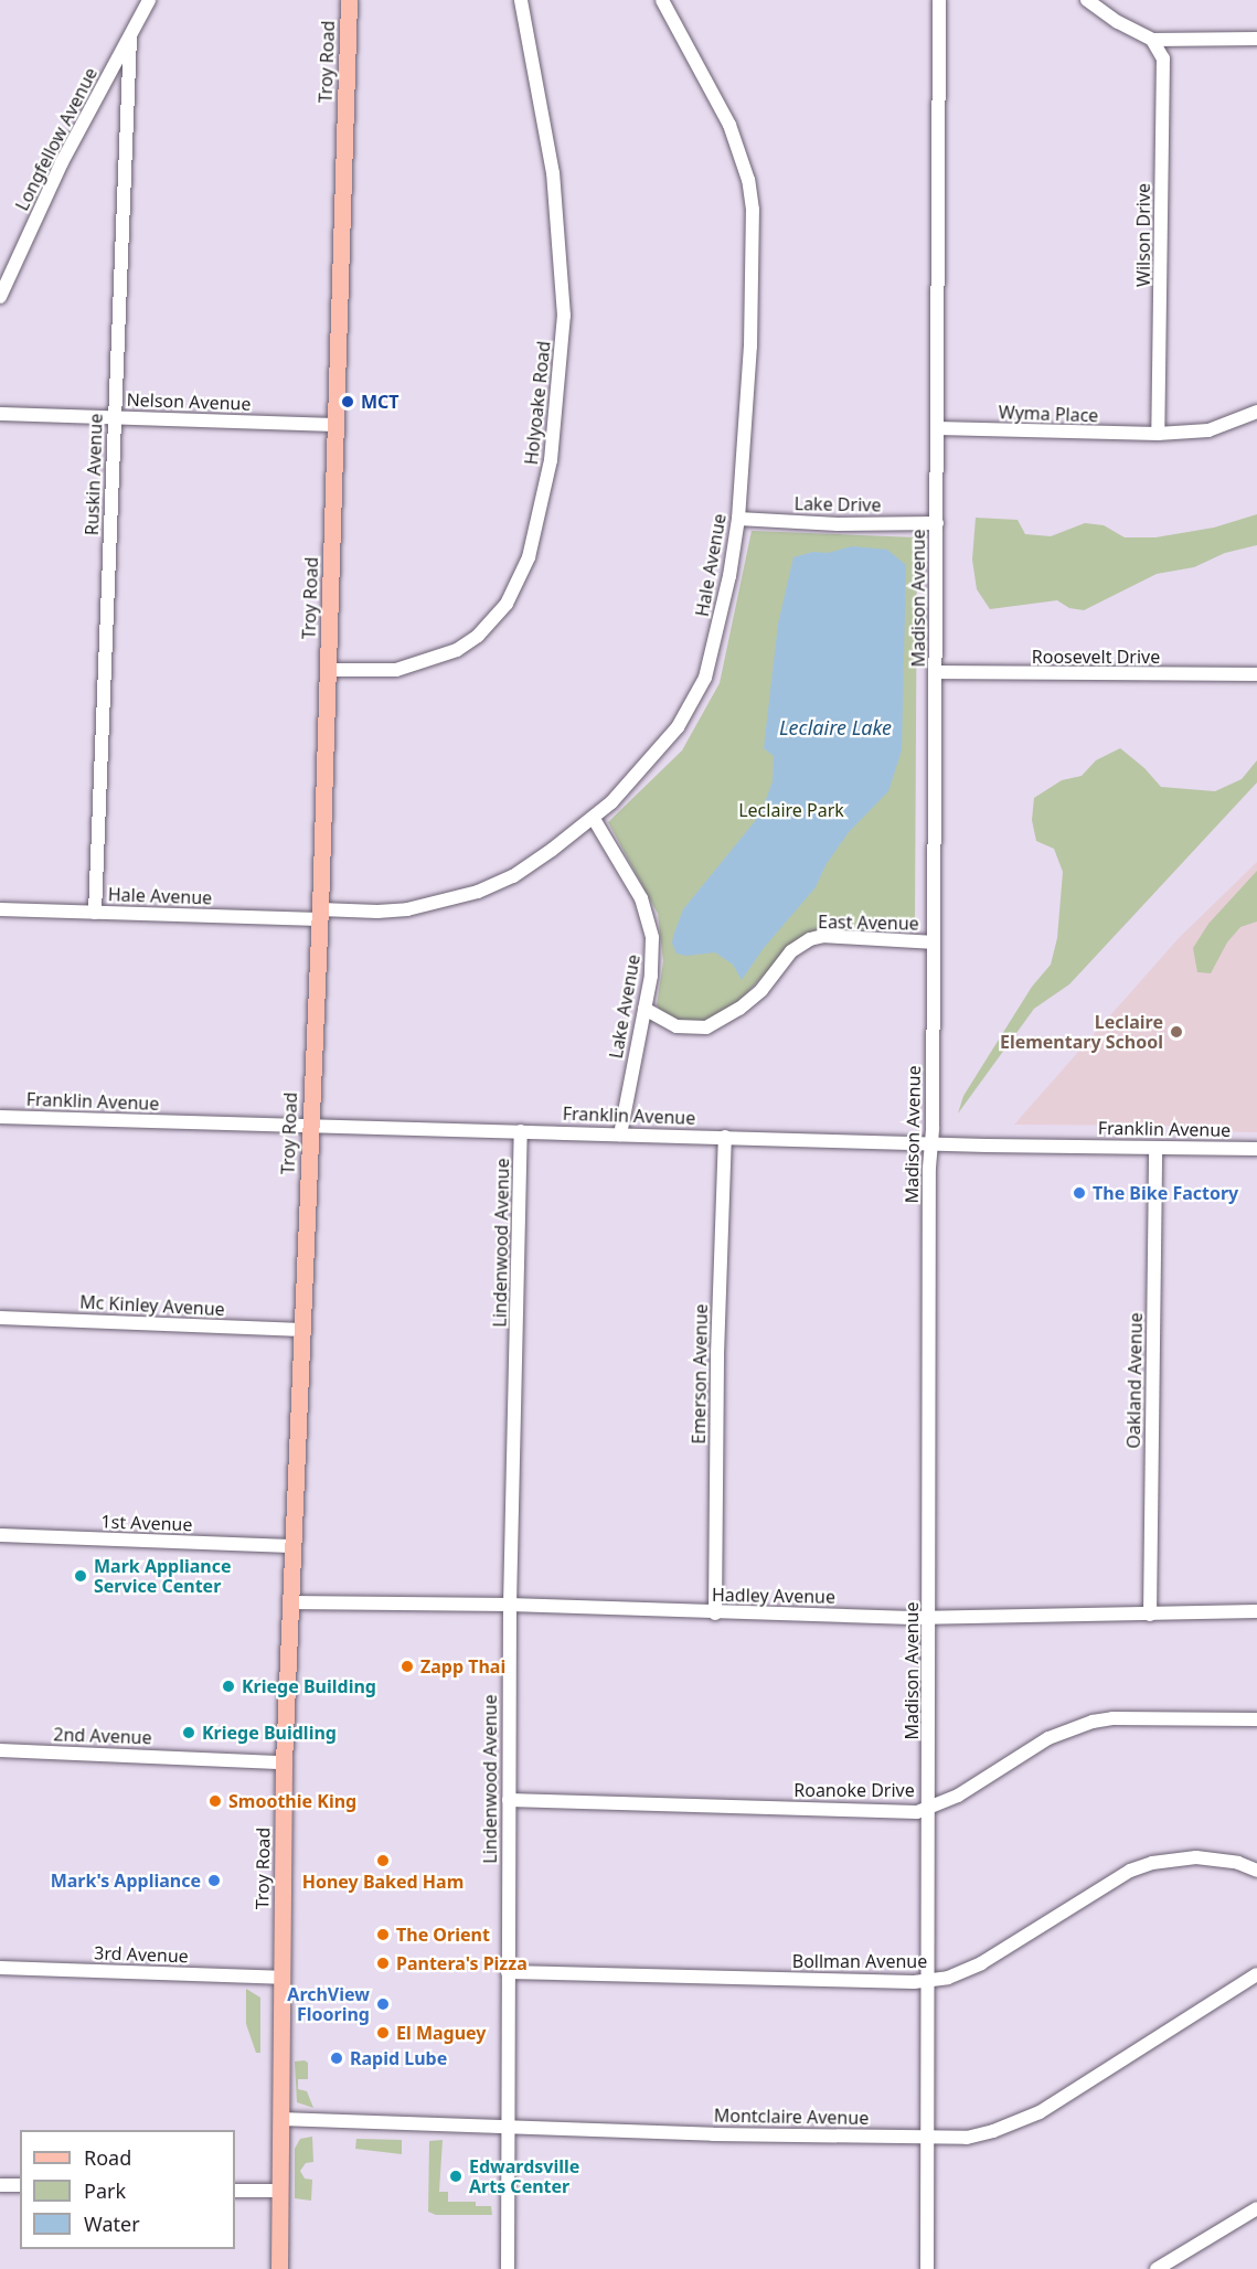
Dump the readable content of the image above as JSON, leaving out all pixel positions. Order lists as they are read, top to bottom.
{
  "streets": {
    "main road": ["Troy Road"],
    "street": [
      "Longfellow Avenue",
      "Wilson Drive",
      "Nelson Avenue",
      "Holyoake Road",
      "Wyma Place",
      "Ruskin Avenue",
      "Lake Drive",
      "Hale Avenue",
      "Madison Avenue",
      "Roosevelt Drive",
      "East Avenue",
      "Lake Avenue",
      "Franklin Avenue",
      "Lindenwood Avenue",
      "Mc Kinley Avenue",
      "Emerson Avenue",
      "Oakland Avenue",
      "1st Avenue",
      "Hadley Avenue",
      "2nd Avenue",
      "Roanoke Drive",
      "3rd Avenue",
      "Bollman Avenue",
      "Montclaire Avenue"
    ]
  },
  "crossings": [
    ["Troy Road", "Nelson Avenue"],
    ["Troy Road", "Holyoake Road"],
    ["Troy Road", "Hale Avenue"],
    ["Troy Road", "Franklin Avenue"],
    ["Troy Road", "Mc Kinley Avenue"],
    ["Troy Road", "1st Avenue"],
    ["Troy Road", "Hadley Avenue"],
    ["Troy Road", "2nd Avenue"],
    ["Troy Road", "3rd Avenue"],
    ["Troy Road", "Montclaire Avenue"],
    ["Longfellow Avenue", "Ruskin Avenue"],
    ["Wilson Drive", "Wyma Place"],
    ["Nelson Avenue", "Ruskin Avenue"],
    ["Wyma Place", "Madison Avenue"],
    ["Ruskin Avenue", "Hale Avenue"],
    ["Lake Drive", "Hale Avenue"],
    ["Lake Drive", "Madison Avenue"],
    ["Hale Avenue", "Lake Avenue"],
    ["Madison Avenue", "Roosevelt Drive"],
    ["Madison Avenue", "East Avenue"],
    ["Madison Avenue", "Franklin Avenue"],
    ["Madison Avenue", "Hadley Avenue"],
    ["Madison Avenue", "Roanoke Drive"],
    ["Madison Avenue", "Bollman Avenue"],
    ["Madison Avenue", "Montclaire Avenue"],
    ["East Avenue", "Lake Avenue"],
    ["Lake Avenue", "Franklin Avenue"],
    ["Franklin Avenue", "Lindenwood Avenue"],
    ["Franklin Avenue", "Emerson Avenue"],
    ["Franklin Avenue", "Oakland Avenue"],
    ["Lindenwood Avenue", "Hadley Avenue"],
    ["Lindenwood Avenue", "Roanoke Drive"],
    ["Lindenwood Avenue", "Bollman Avenue"],
    ["Lindenwood Avenue", "Montclaire Avenue"],
    ["Emerson Avenue", "Hadley Avenue"],
    ["Oakland Avenue", "Hadley Avenue"]
  ],
  "water": ["Leclaire Lake"],
  "parks": ["Leclaire Park"],
  "places": [
    "MCT",
    "Leclaire Elementary School",
    "The Bike Factory",
    "Mark Appliance Service Center",
    "Zapp Thai",
    "Kriege Building",
    "Kriege Buidling",
    "Smoothie King",
    "Honey Baked Ham",
    "Mark's Appliance",
    "The Orient",
    "Pantera's Pizza",
    "ArchView Flooring",
    "El Maguey",
    "Rapid Lube",
    "Edwardsville Arts Center"
  ],
  "legend": ["Road", "Park", "Water"]
}
